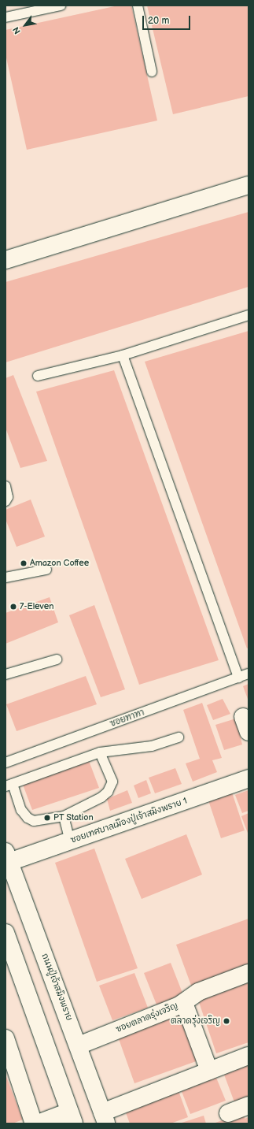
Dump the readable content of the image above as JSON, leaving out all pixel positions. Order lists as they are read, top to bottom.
{
  "streets": {
    "street": ["ซอยเทศบาลเมืองปู่เจ้าสมิงพราย 1", "ถนนปู่เจ้าสมิงพราย", "ซอยตลาดรุ่งเจริญ"],
    "lane": ["ซอยทาทา"]
  },
  "crossings": [
    ["ซอยเทศบาลเมืองปู่เจ้าสมิงพราย 1", "ถนนปู่เจ้าสมิงพราย"],
    ["ถนนปู่เจ้าสมิงพราย", "ซอยตลาดรุ่งเจริญ"]
  ],
  "places": [
    "Amazon Coffee",
    "7-Eleven",
    "PT Station",
    "ตลาดรุ่งเจริญ"
  ],
  "scale_bar": "20 m",
  "north": "bottom left"
}
